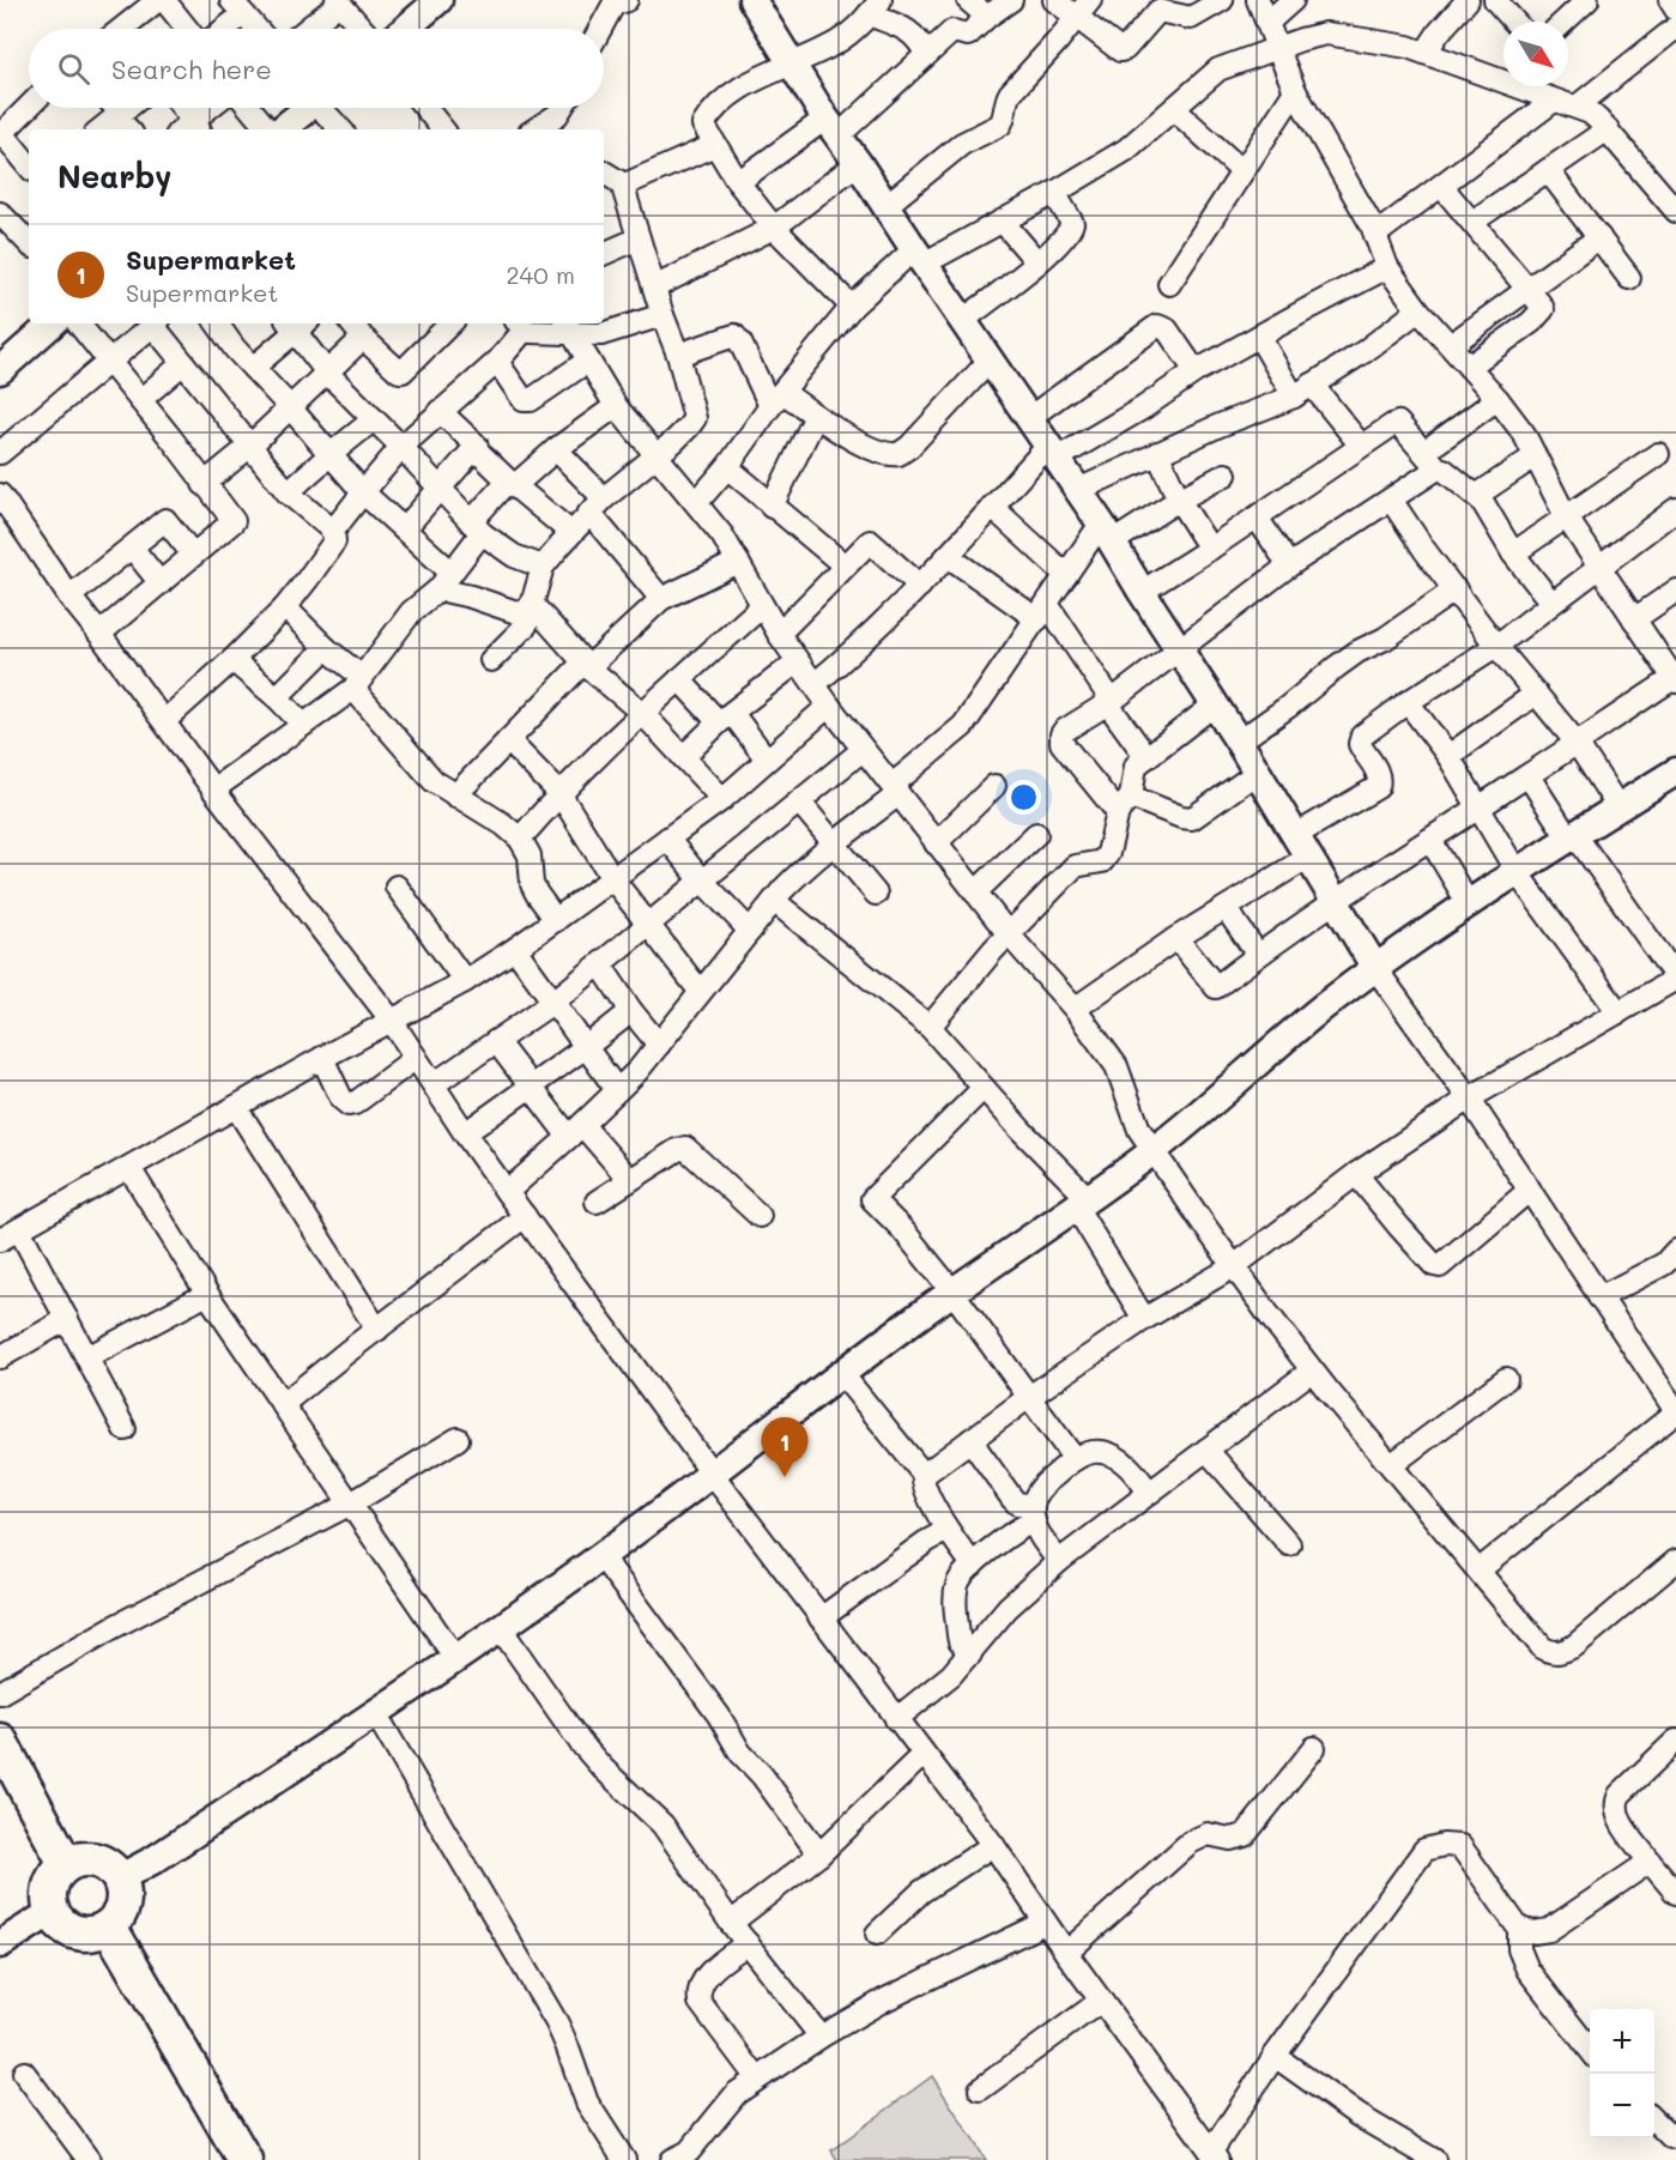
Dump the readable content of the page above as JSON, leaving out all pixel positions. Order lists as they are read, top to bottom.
{
  "north": "bottom right",
  "page": {
    "search": "Search here",
    "heading": "Nearby",
    "list": [
      {
        "mark": "1",
        "name": "Supermarket",
        "note": "Supermarket",
        "value": "240 m"
      }
    ],
    "pins": "1",
    "map_buttons": ["+", "−"]
  }
}
